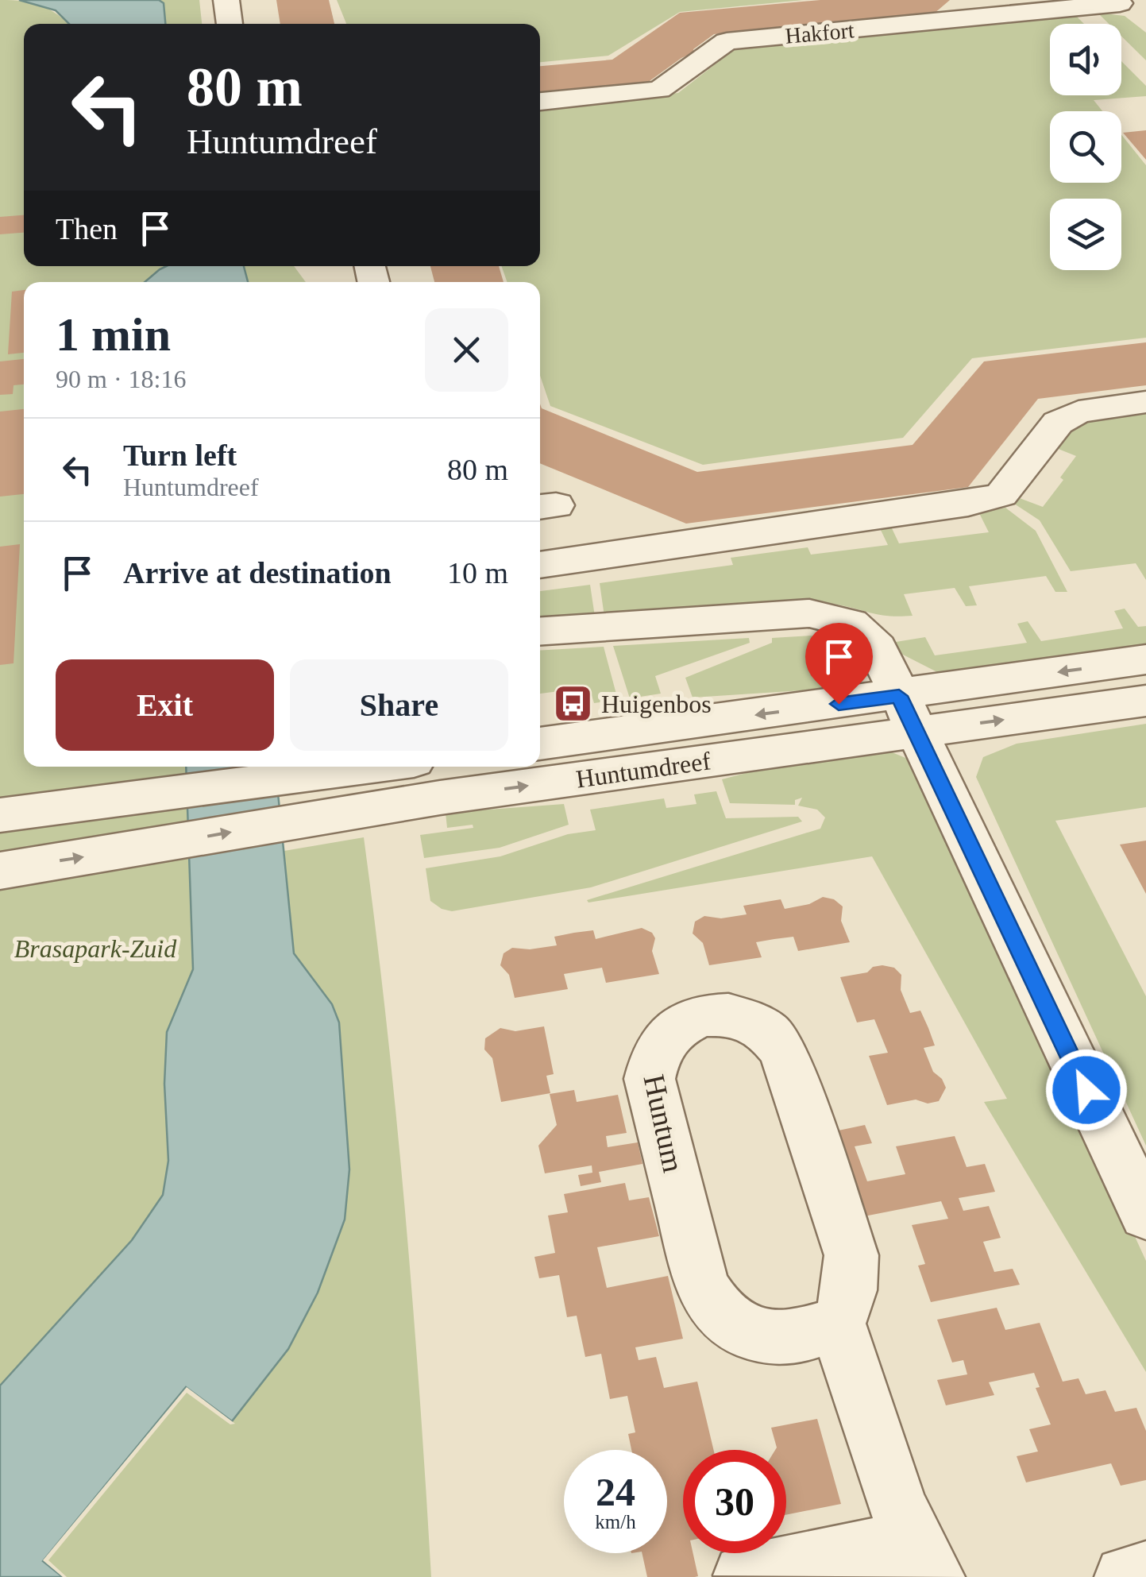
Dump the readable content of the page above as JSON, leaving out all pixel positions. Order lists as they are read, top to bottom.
{
  "streets": {
    "street": ["Hakfort", "Huntumdreef", "Huntum"]
  },
  "parks": ["Brasapark-Zuid"],
  "places": {
    "bus stop": ["Huigenbos"]
  },
  "page": {
    "turn": ["80 m", "Huntumdreef"],
    "then": "Then",
    "heading": ["1 min", "90 m · 18:16"],
    "list": [
      {
        "name": "Turn left",
        "note": "Huntumdreef",
        "value": "80 m"
      },
      {
        "name": "Arrive at destination",
        "value": "10 m"
      }
    ],
    "buttons": ["Exit", "Share"],
    "speed": "24 km/h",
    "limit": "30"
  }
}
